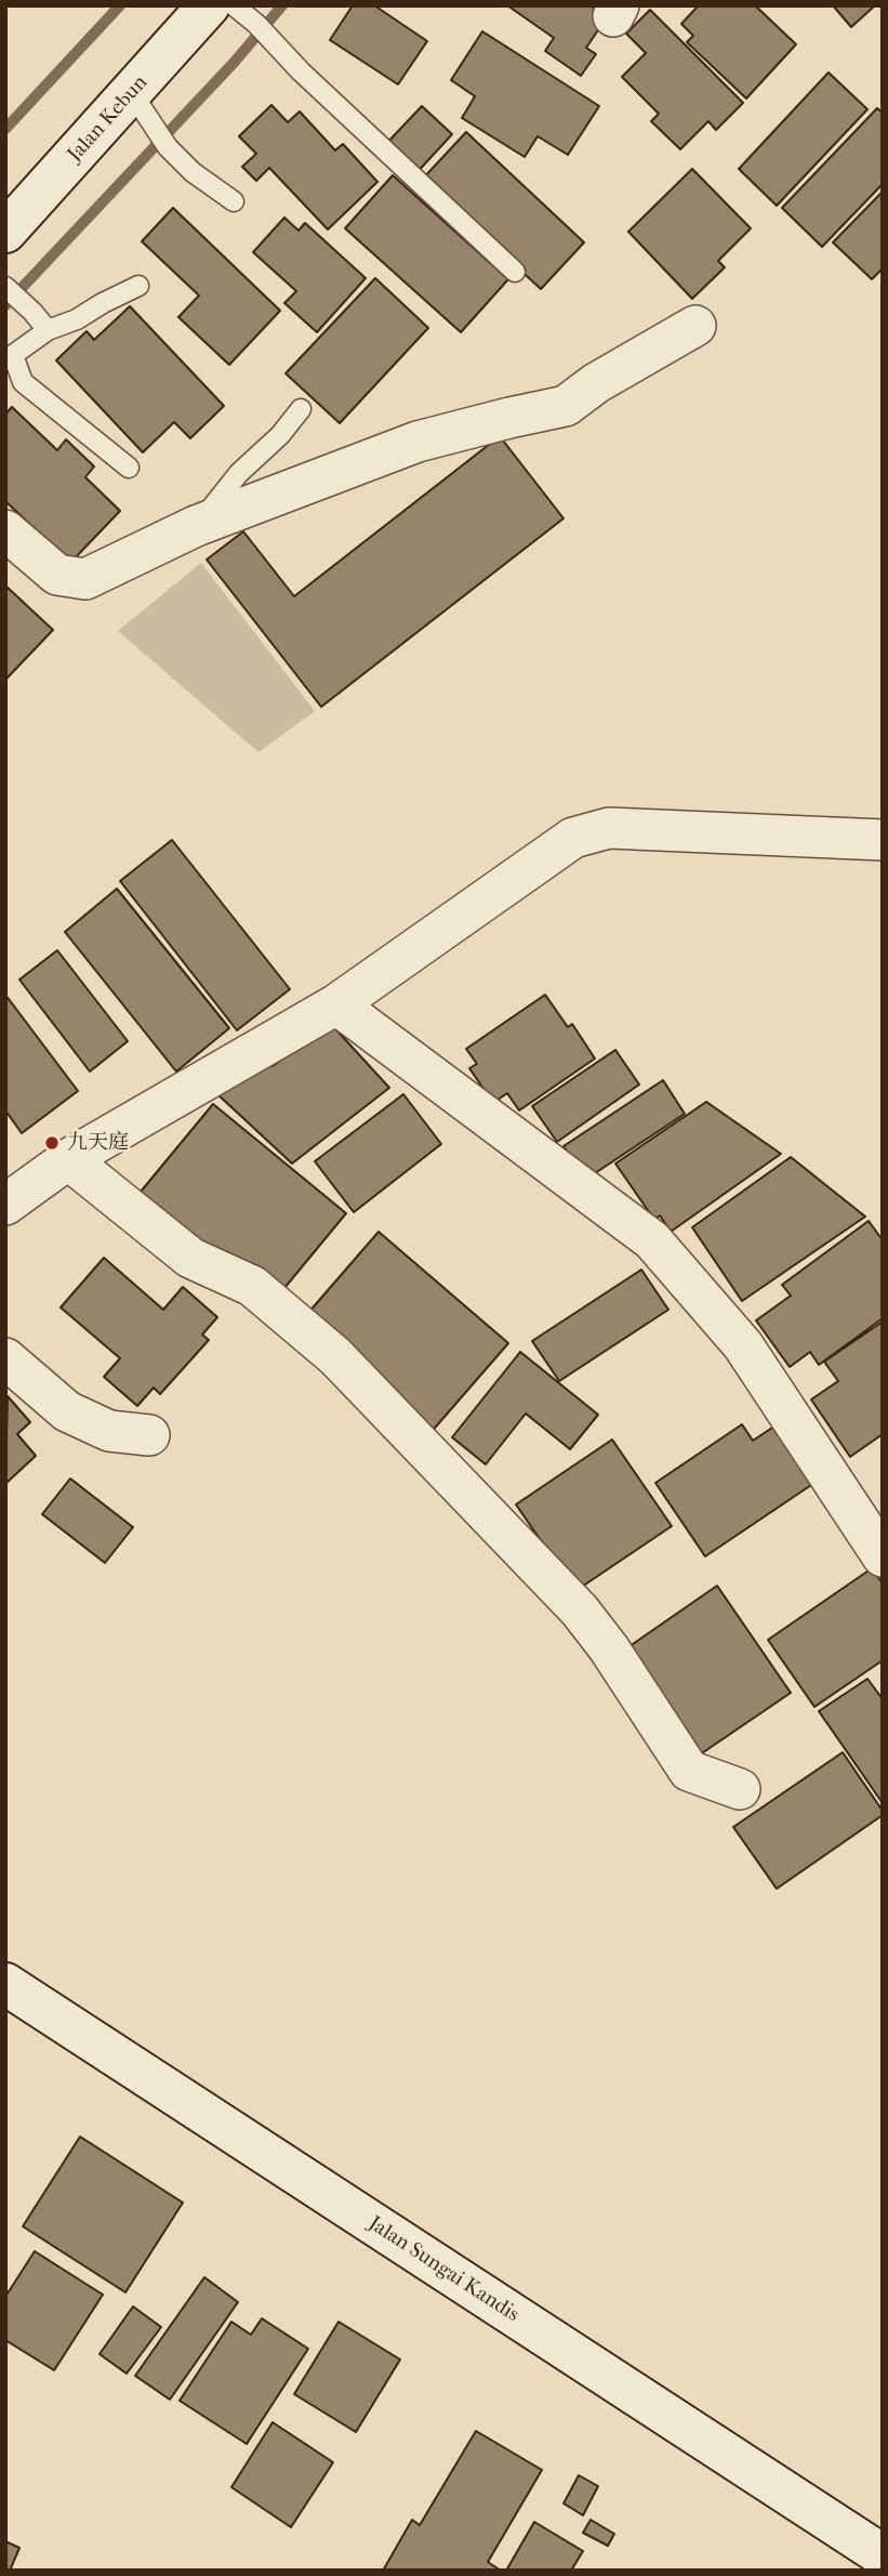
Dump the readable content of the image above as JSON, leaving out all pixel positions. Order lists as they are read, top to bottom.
{
  "streets": {
    "street": ["Jalan Kebun", "Jalan Sungai Kandis"]
  },
  "places": ["九天庭"]
}
